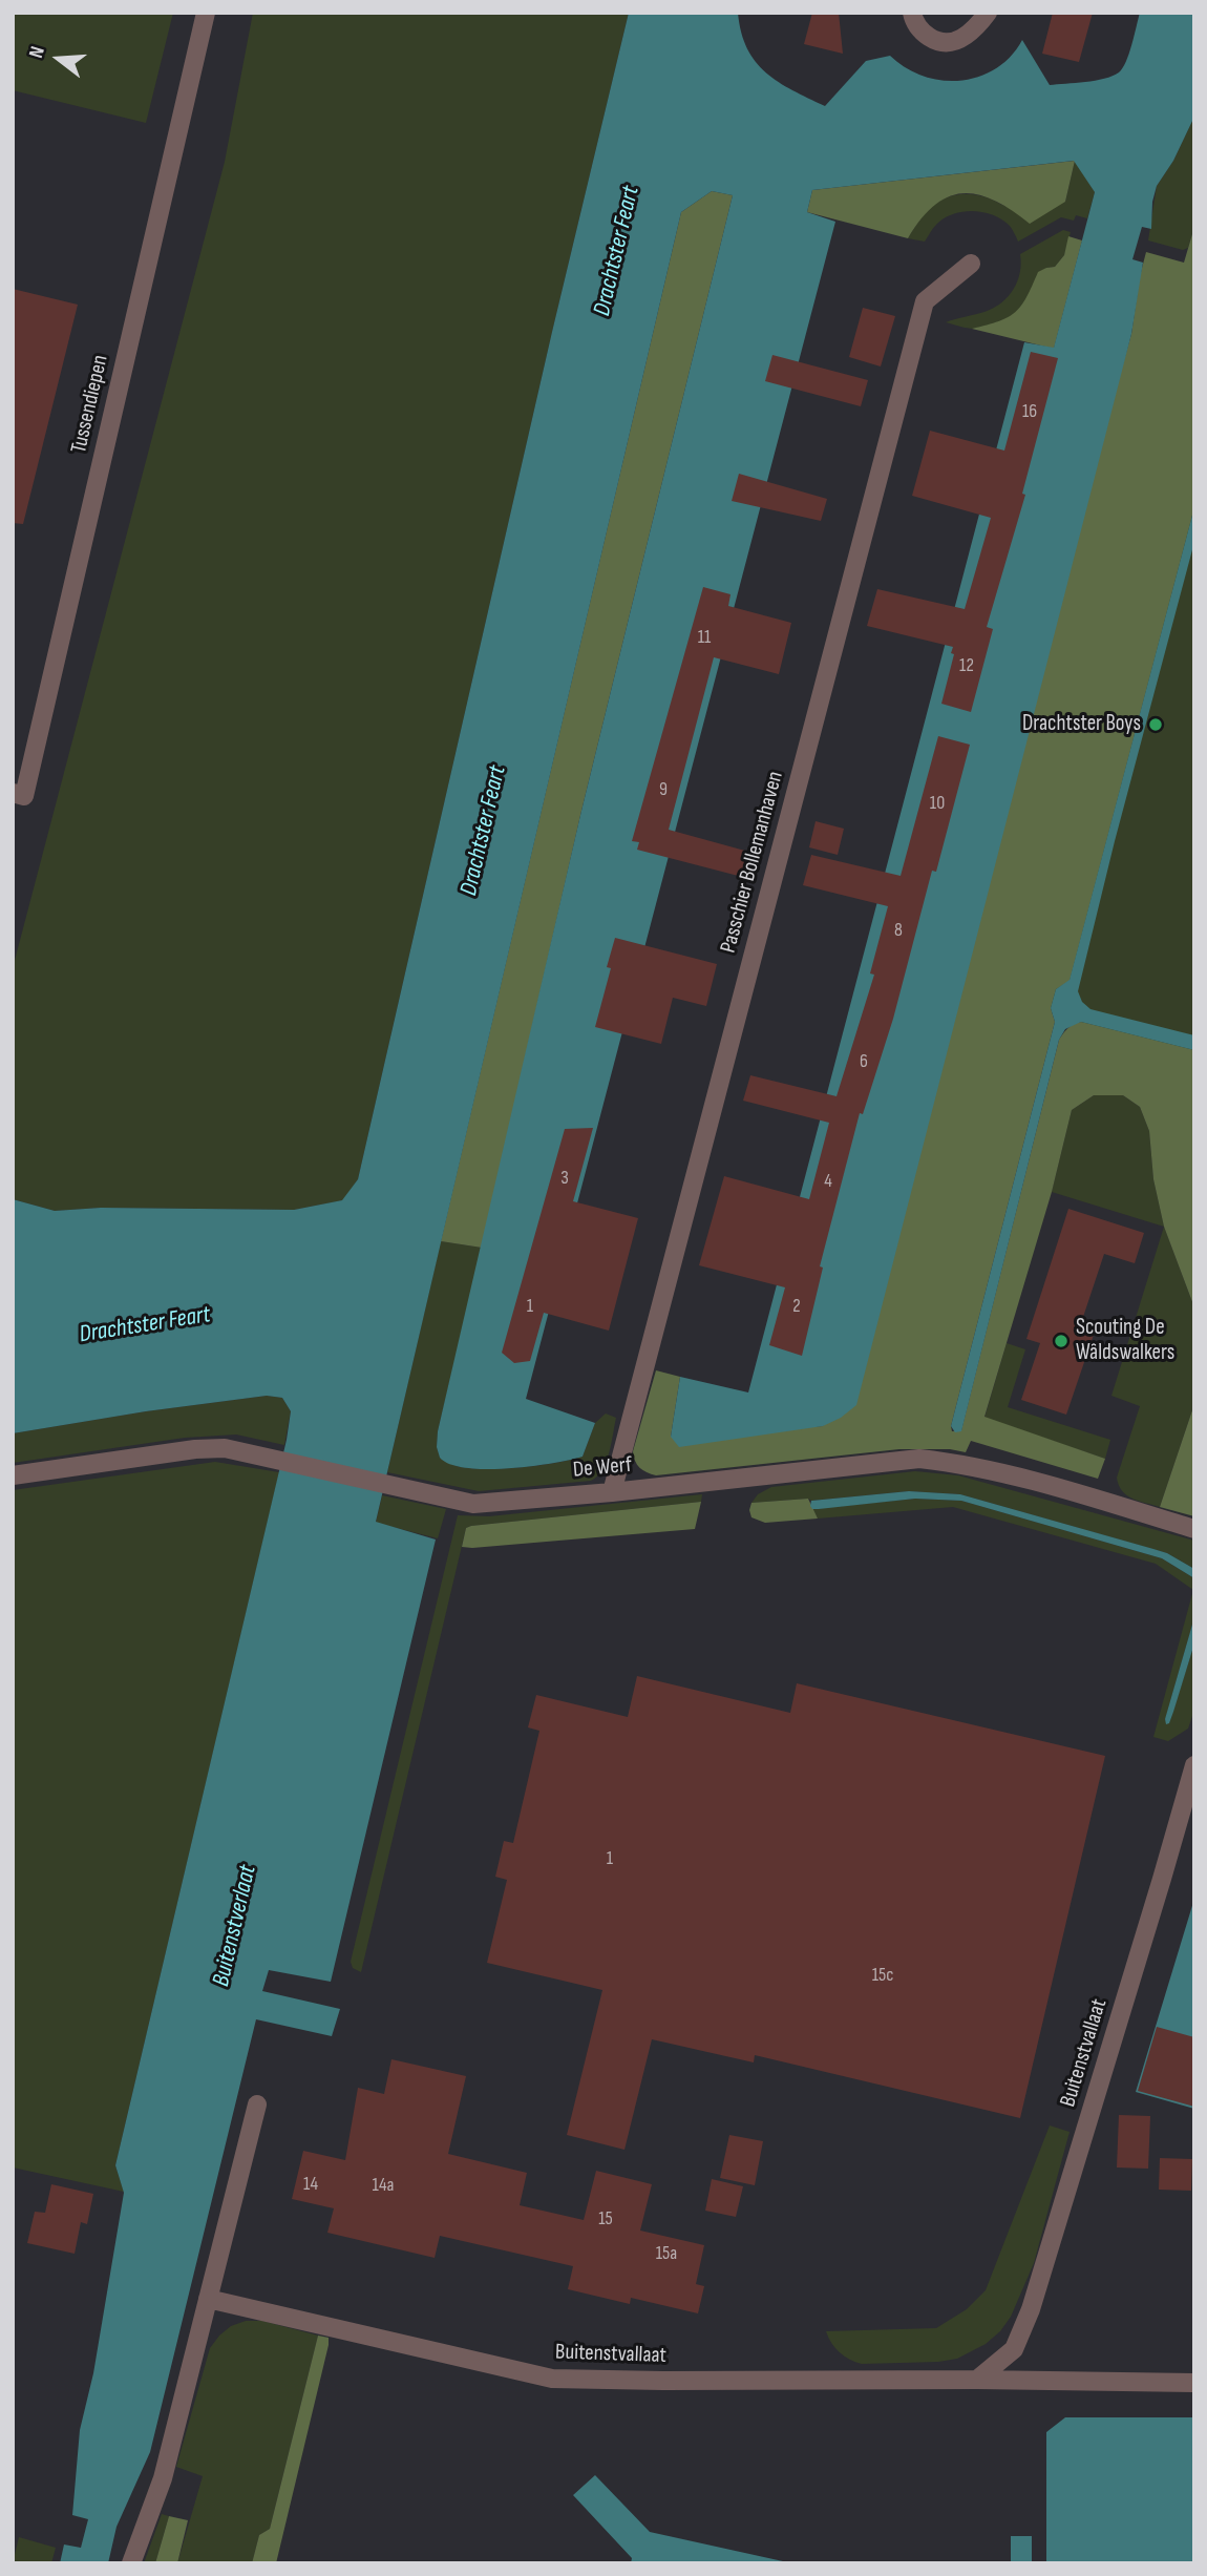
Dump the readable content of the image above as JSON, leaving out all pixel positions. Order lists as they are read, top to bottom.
{
  "streets": {
    "street": [
      "Tussendiepen",
      "Passchier Bollemanhaven",
      "De Werf",
      "Buitenstvallaat"
    ]
  },
  "crossings": [
    ["Passchier Bollemanhaven", "De Werf"]
  ],
  "water": ["Drachtster Feart", "Buitenstverlaat"],
  "places": ["Drachtster Boys", "Scouting De Wâldswalkers"],
  "house_numbers": [
    "16",
    "11",
    "12",
    "9",
    "10",
    "8",
    "6",
    "3",
    "4",
    "1",
    "2",
    "1",
    "15c",
    "14",
    "14a",
    "15",
    "15a"
  ],
  "north": "left"
}
